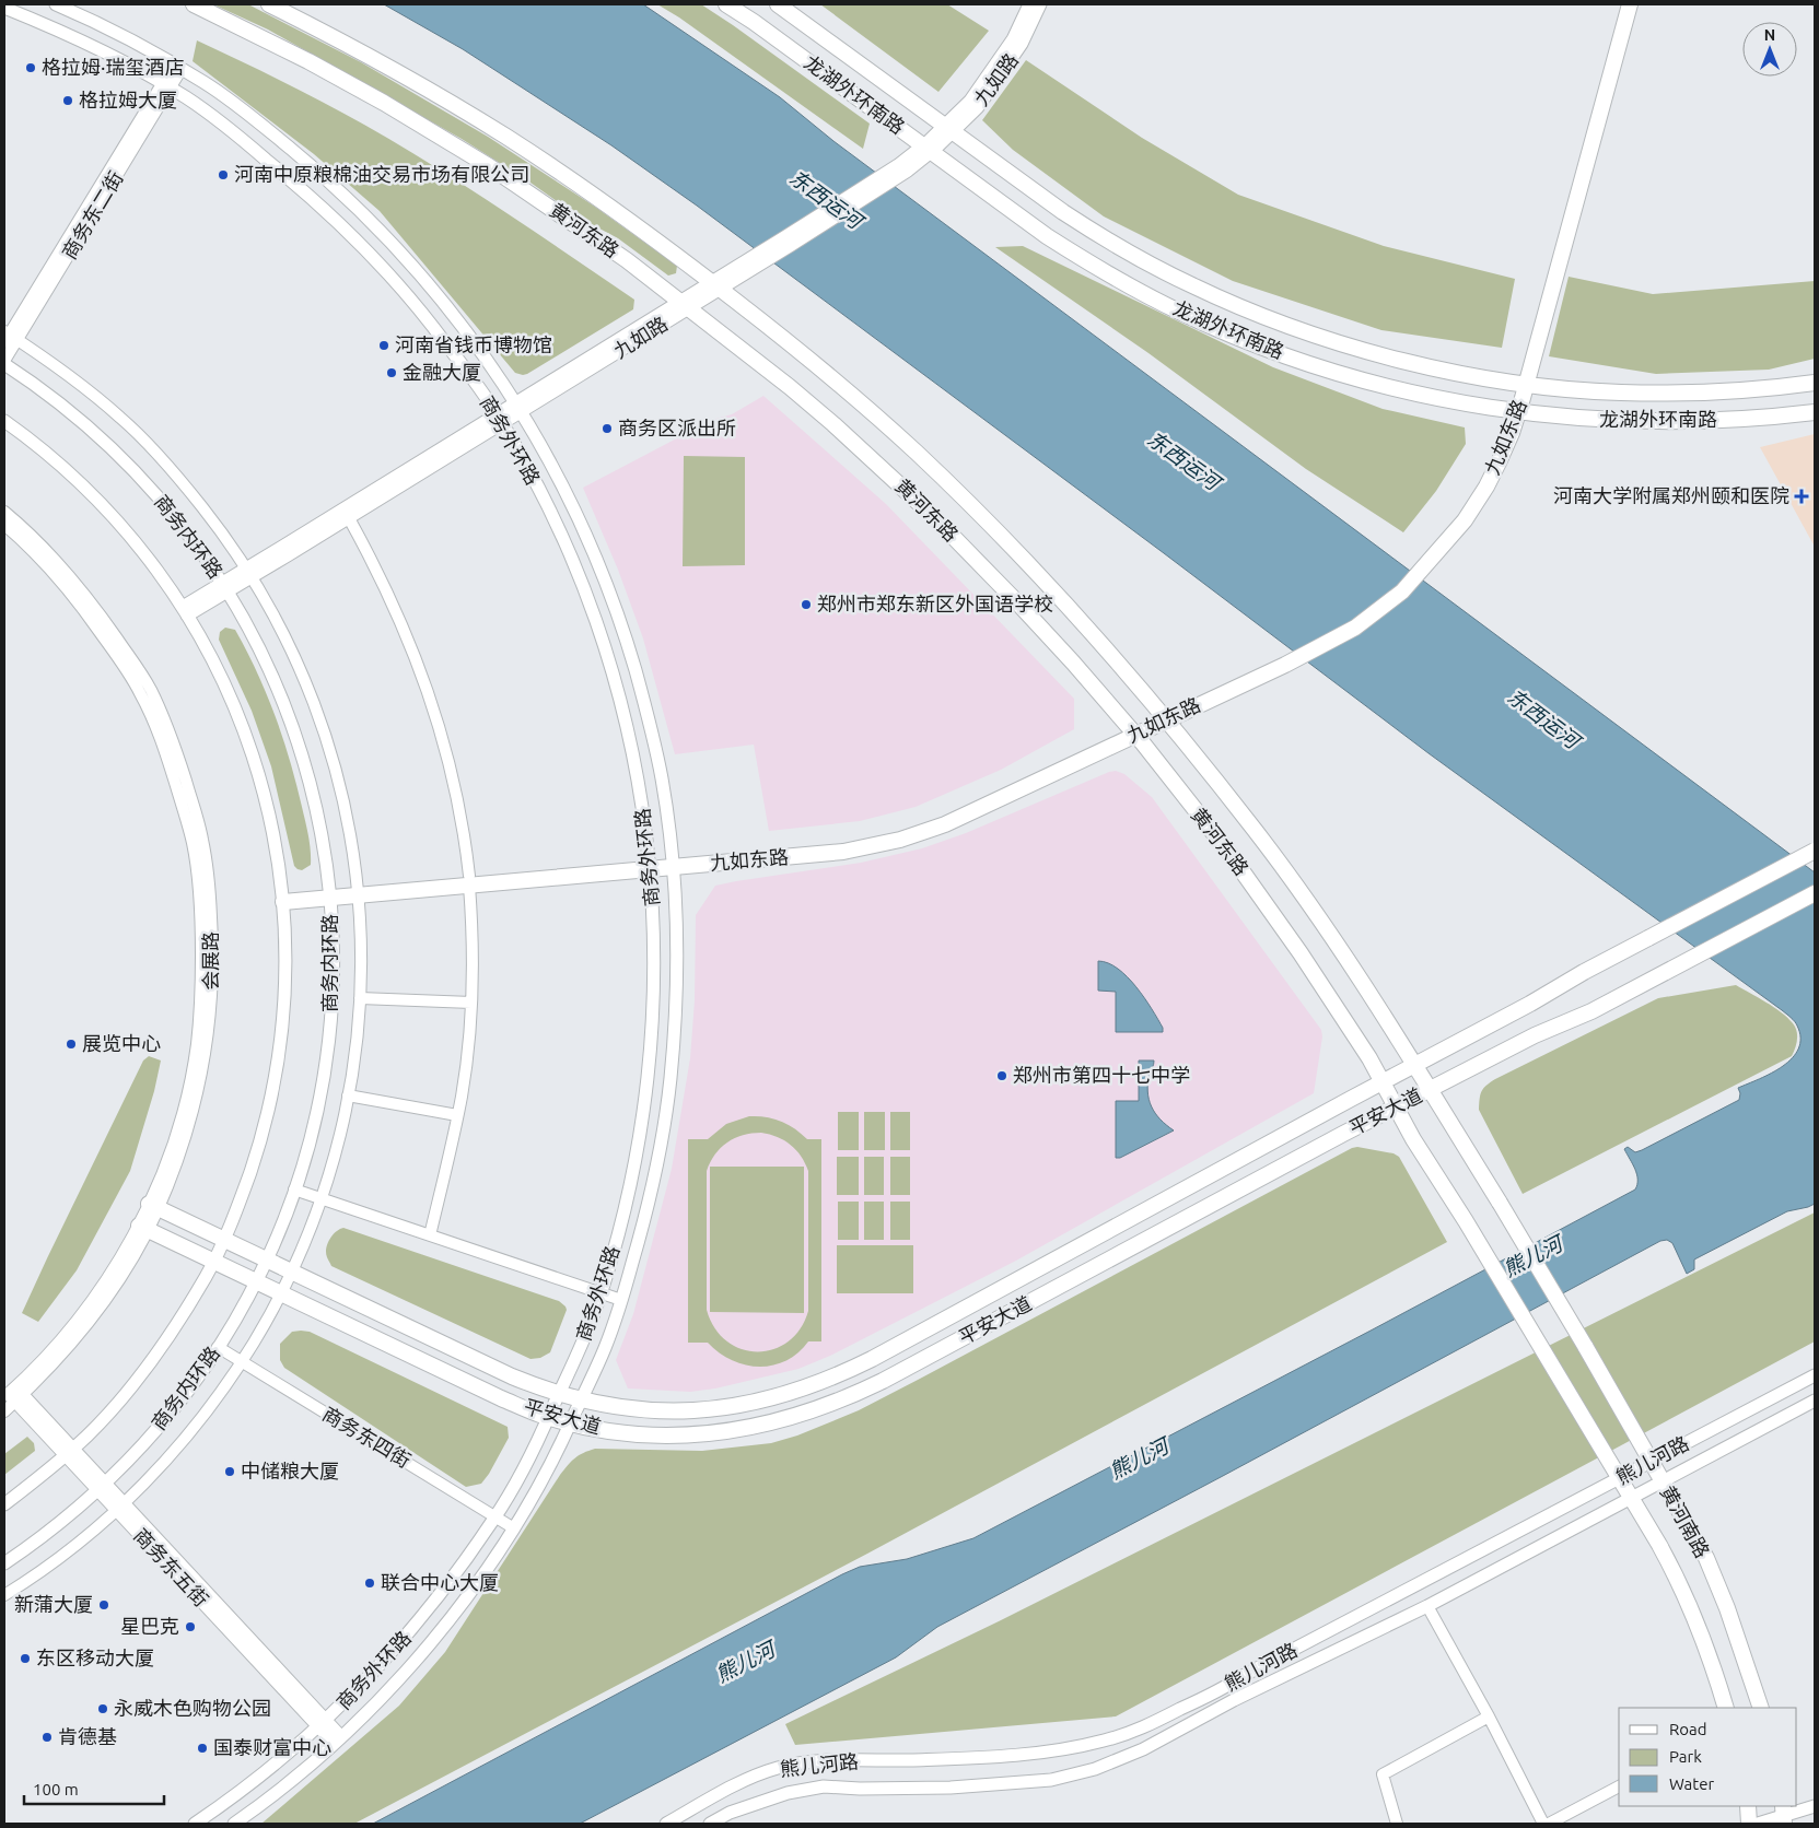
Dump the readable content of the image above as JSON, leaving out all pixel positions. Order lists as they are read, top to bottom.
{
  "streets": {
    "main road": [
      "龙湖外环南路",
      "黄河东路",
      "九如东路",
      "平安大道",
      "黄河南路"
    ],
    "street": [
      "九如路",
      "商务东二街",
      "商务外环路",
      "商务内环路",
      "会展路",
      "商务东四街",
      "熊儿河路",
      "商务东五街"
    ]
  },
  "crossings": [
    ["九如路", "龙湖外环南路"],
    ["九如路", "黄河东路"],
    ["九如路", "商务外环路"],
    ["九如路", "商务内环路"],
    ["龙湖外环南路", "九如东路"],
    ["商务东二街", "商务外环路"],
    ["商务东二街", "商务内环路"],
    ["黄河东路", "九如东路"],
    ["黄河东路", "平安大道"],
    ["黄河东路", "黄河南路"],
    ["九如东路", "商务外环路"],
    ["九如东路", "商务内环路"],
    ["商务外环路", "平安大道"],
    ["商务外环路", "商务东四街"],
    ["商务外环路", "商务东五街"],
    ["商务内环路", "平安大道"],
    ["商务内环路", "商务东四街"],
    ["商务内环路", "商务东五街"],
    ["会展路", "平安大道"],
    ["会展路", "商务东五街"],
    ["熊儿河路", "黄河南路"]
  ],
  "water": ["东西运河", "熊儿河"],
  "places": {
    "other": [
      "格拉姆·瑞玺酒店",
      "格拉姆大厦",
      "河南中原粮棉油交易市场有限公司",
      "河南省钱币博物馆",
      "金融大厦",
      "商务区派出所",
      "郑州市郑东新区外国语学校",
      "展览中心",
      "郑州市第四十七中学",
      "中储粮大厦",
      "联合中心大厦",
      "新蒲大厦",
      "星巴克",
      "东区移动大厦",
      "永威木色购物公园",
      "肯德基",
      "国泰财富中心"
    ],
    "health": ["河南大学附属郑州颐和医院"]
  },
  "legend": ["Road", "Park", "Water"],
  "scale_bar": "100 m",
  "north": "top"
}
